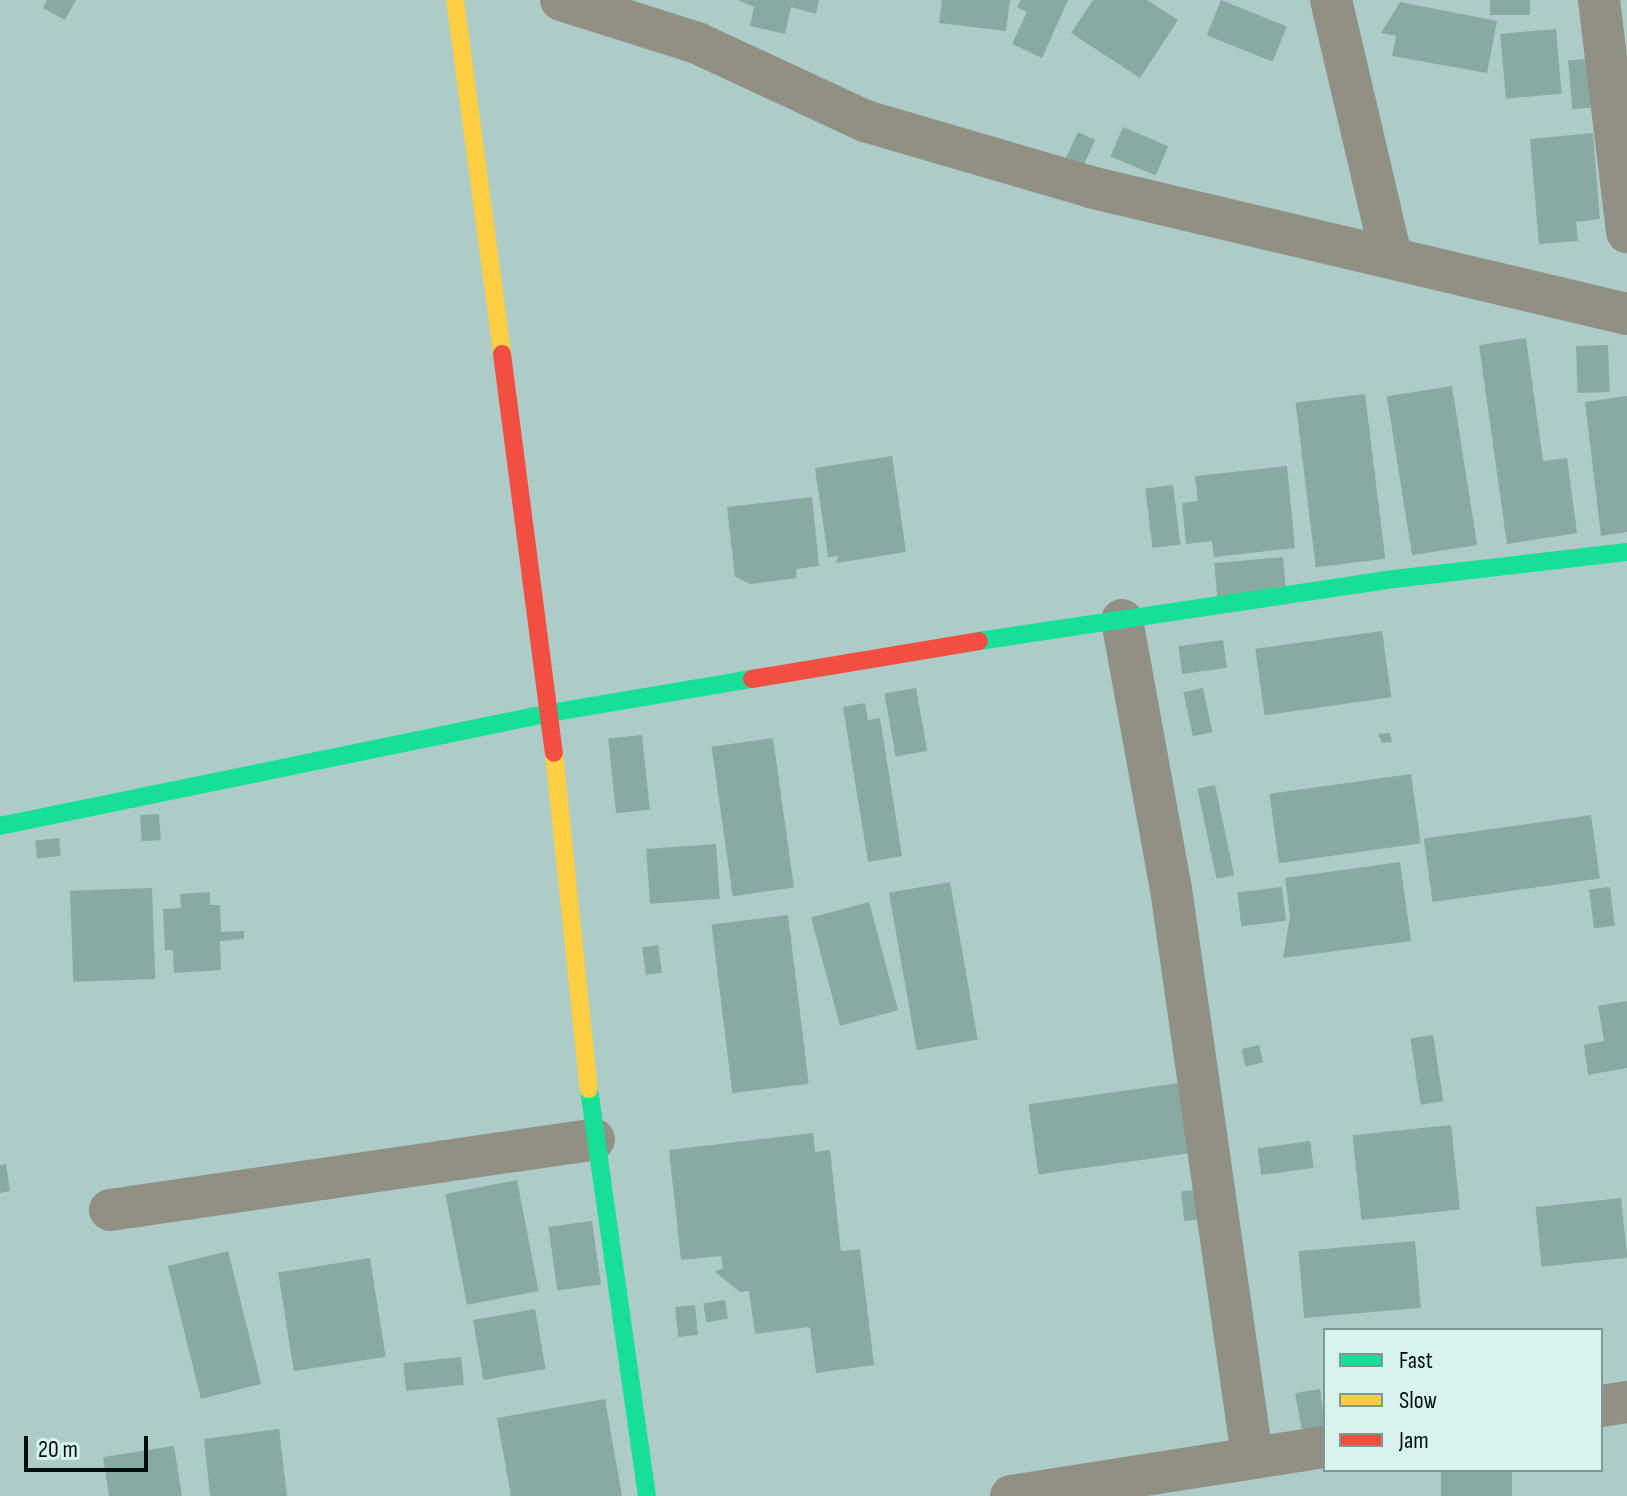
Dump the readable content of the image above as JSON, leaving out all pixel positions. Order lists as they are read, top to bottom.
{
  "legend": ["Fast", "Slow", "Jam"],
  "scale_bar": "20 m"
}
